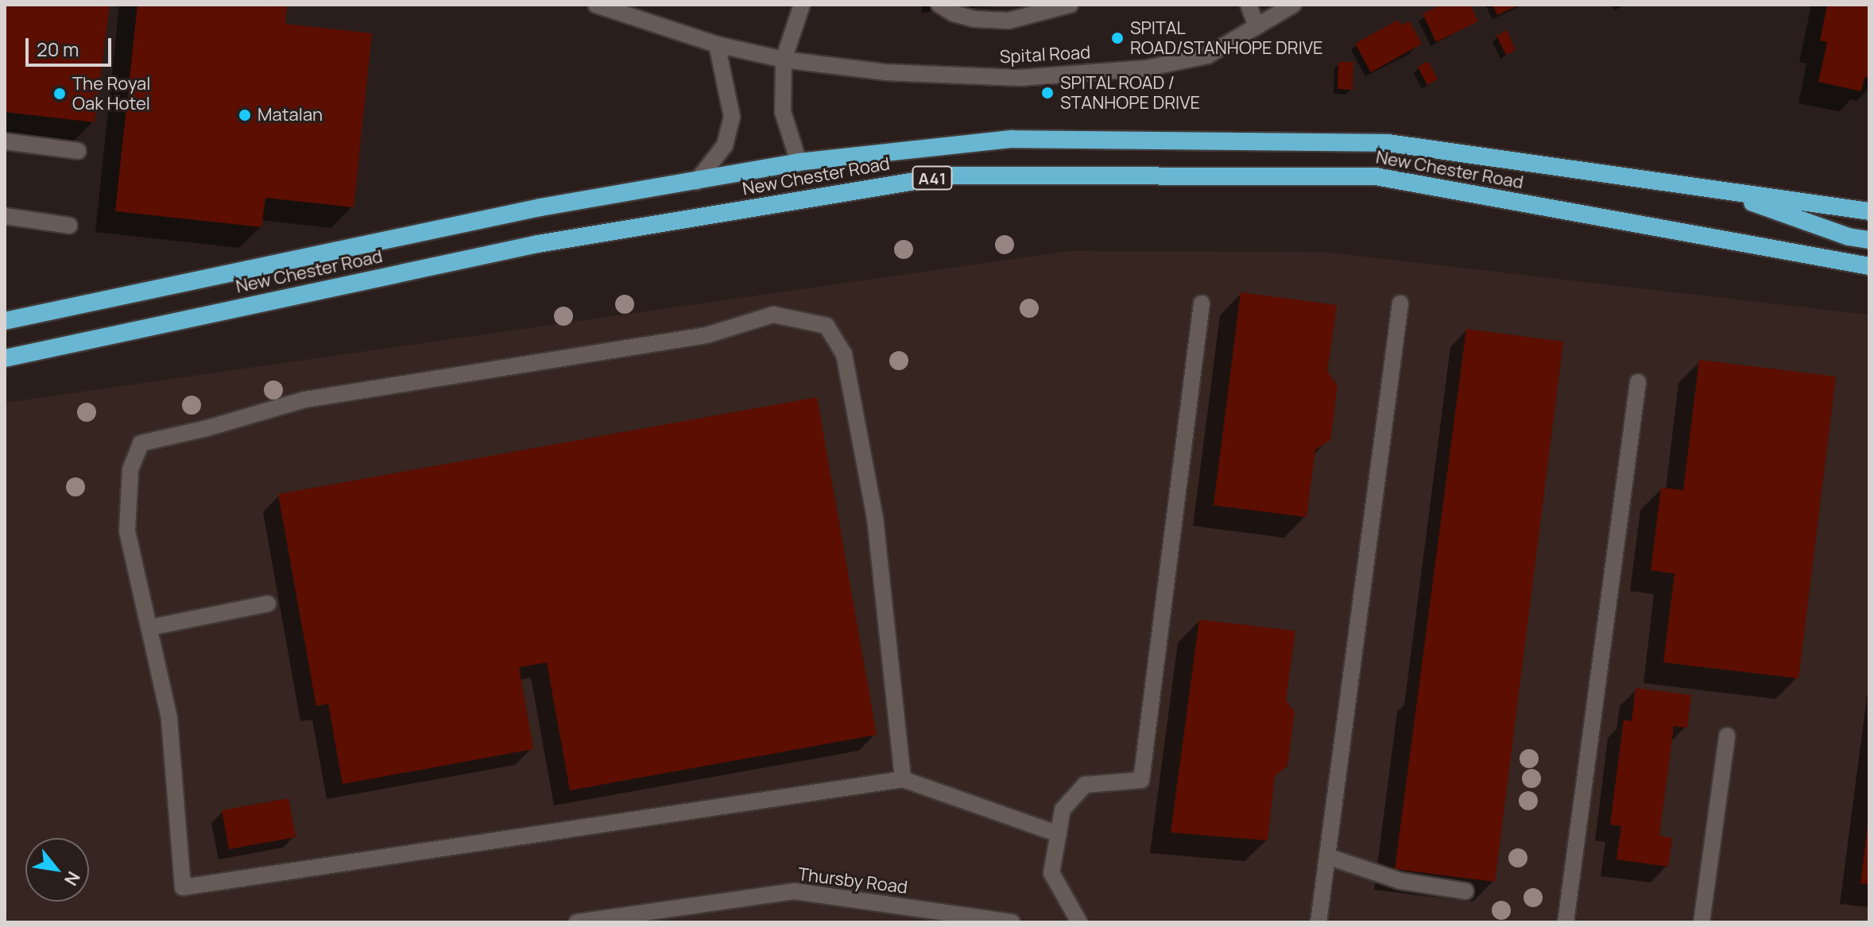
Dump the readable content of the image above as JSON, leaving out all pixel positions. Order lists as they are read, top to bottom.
{
  "streets": {
    "highway": ["New Chester Road", "A41"],
    "street": ["Spital Road", "Thursby Road"]
  },
  "places": [
    "SPITAL ROAD/STANHOPE DRIVE",
    "SPITAL ROAD / STANHOPE DRIVE",
    "The Royal Oak Hotel",
    "Matalan"
  ],
  "scale_bar": "20 m",
  "north": "bottom right"
}
